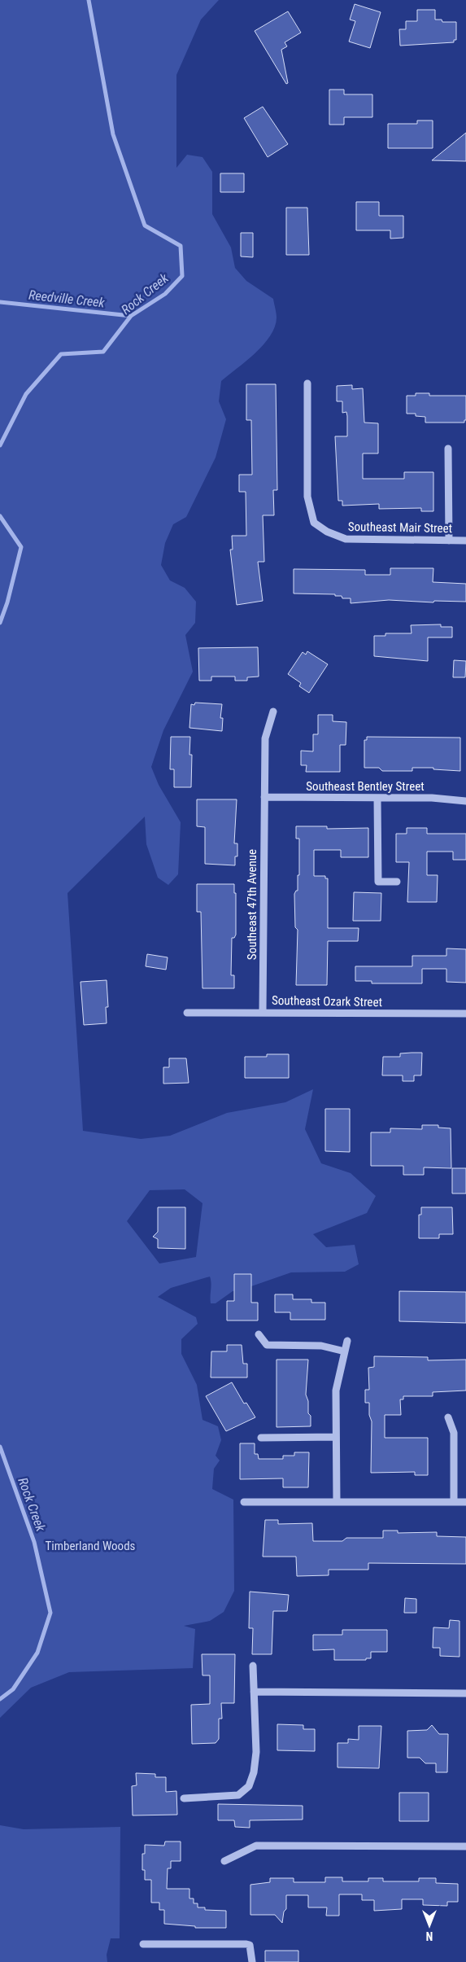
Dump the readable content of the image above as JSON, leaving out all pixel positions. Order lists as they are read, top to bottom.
{
  "streets": {
    "street": [
      "Southeast Mair Street",
      "Southeast Bentley Street",
      "Southeast 47th Avenue",
      "Southeast Ozark Street"
    ]
  },
  "crossings": [
    ["Southeast Bentley Street", "Southeast 47th Avenue"],
    ["Southeast 47th Avenue", "Southeast Ozark Street"]
  ],
  "water": ["Rock Creek", "Reedville Creek"],
  "parks": ["Timberland Woods"],
  "north": "bottom"
}
